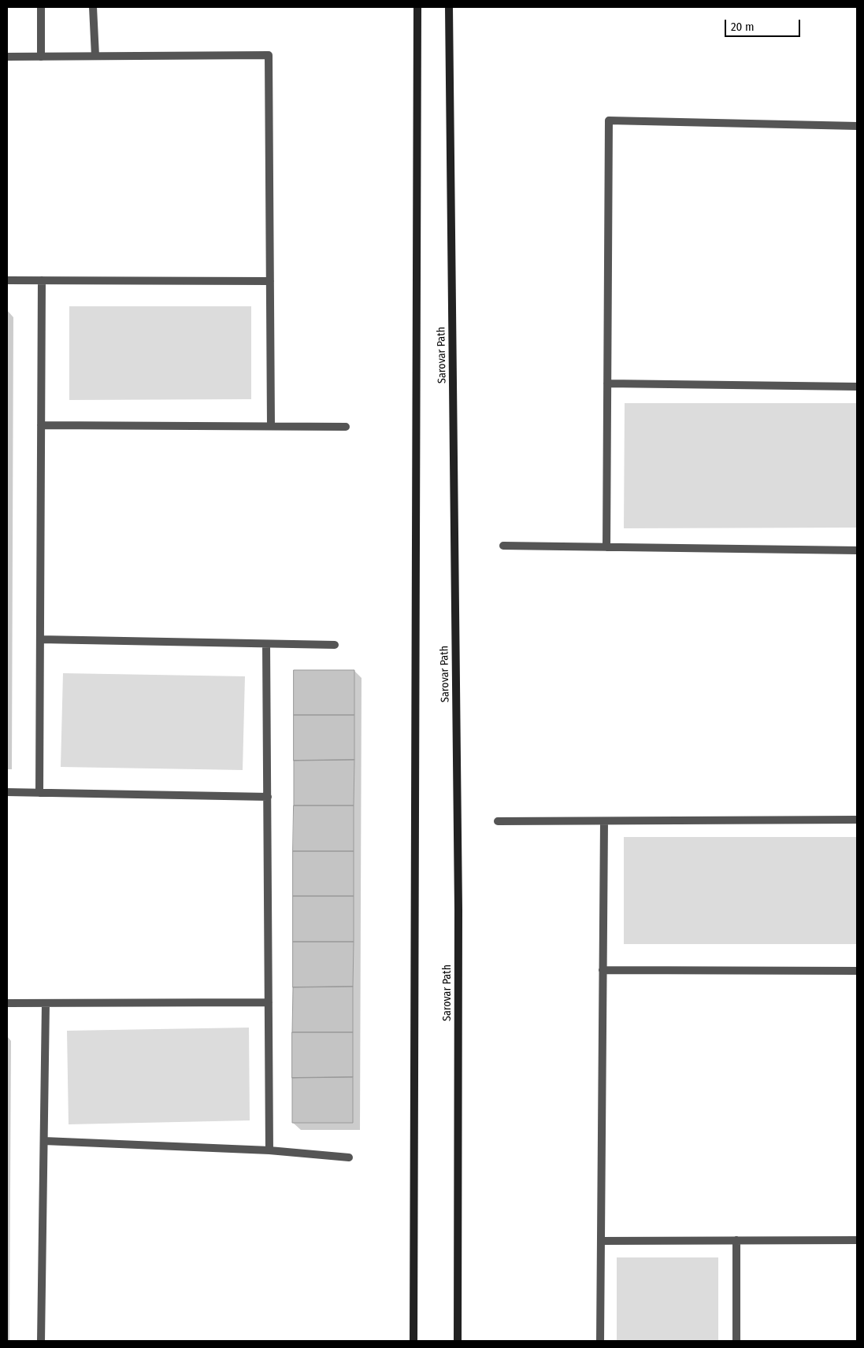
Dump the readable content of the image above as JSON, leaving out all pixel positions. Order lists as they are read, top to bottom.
{
  "streets": {
    "main road": ["Sarovar Path"]
  },
  "scale_bar": "20 m"
}
